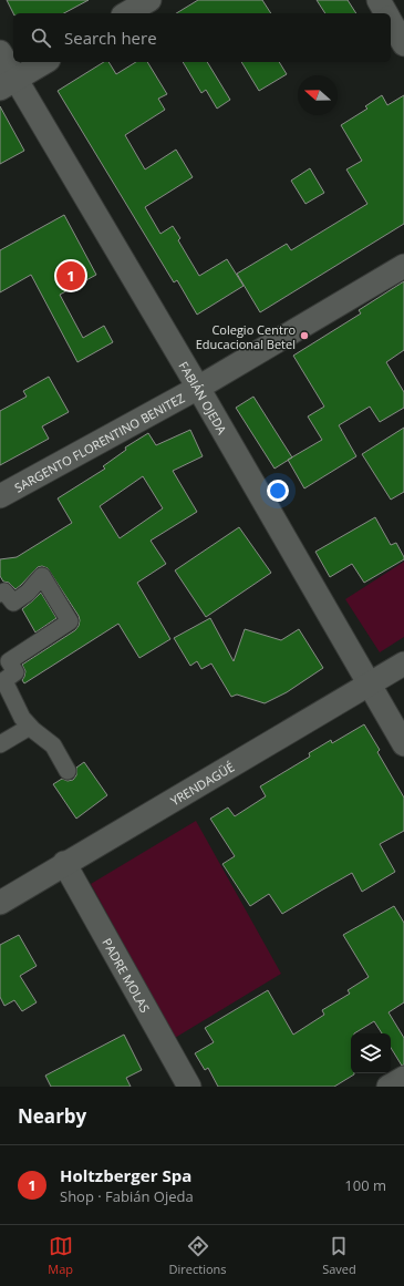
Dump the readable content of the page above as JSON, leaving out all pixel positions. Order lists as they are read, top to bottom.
{
  "streets": {
    "street": [
      "FABIÁN OJEDA",
      "SARGENTO FLORENTINO BENITEZ",
      "YRENDAGÜÉ",
      "PADRE MOLAS"
    ]
  },
  "crossings": [
    ["FABIÁN OJEDA", "SARGENTO FLORENTINO BENITEZ"],
    ["FABIÁN OJEDA", "YRENDAGÜÉ"],
    ["YRENDAGÜÉ", "PADRE MOLAS"]
  ],
  "places": ["Colegio Centro Educacional Betel"],
  "north": "left",
  "page": {
    "search": "Search here",
    "pins": "1",
    "heading": "Nearby",
    "list": [
      {
        "mark": "1",
        "name": "Holtzberger Spa",
        "note": "Shop · Fabián Ojeda",
        "value": "100 m"
      }
    ],
    "nav": ["Map", "Directions", "Saved"]
  }
}
